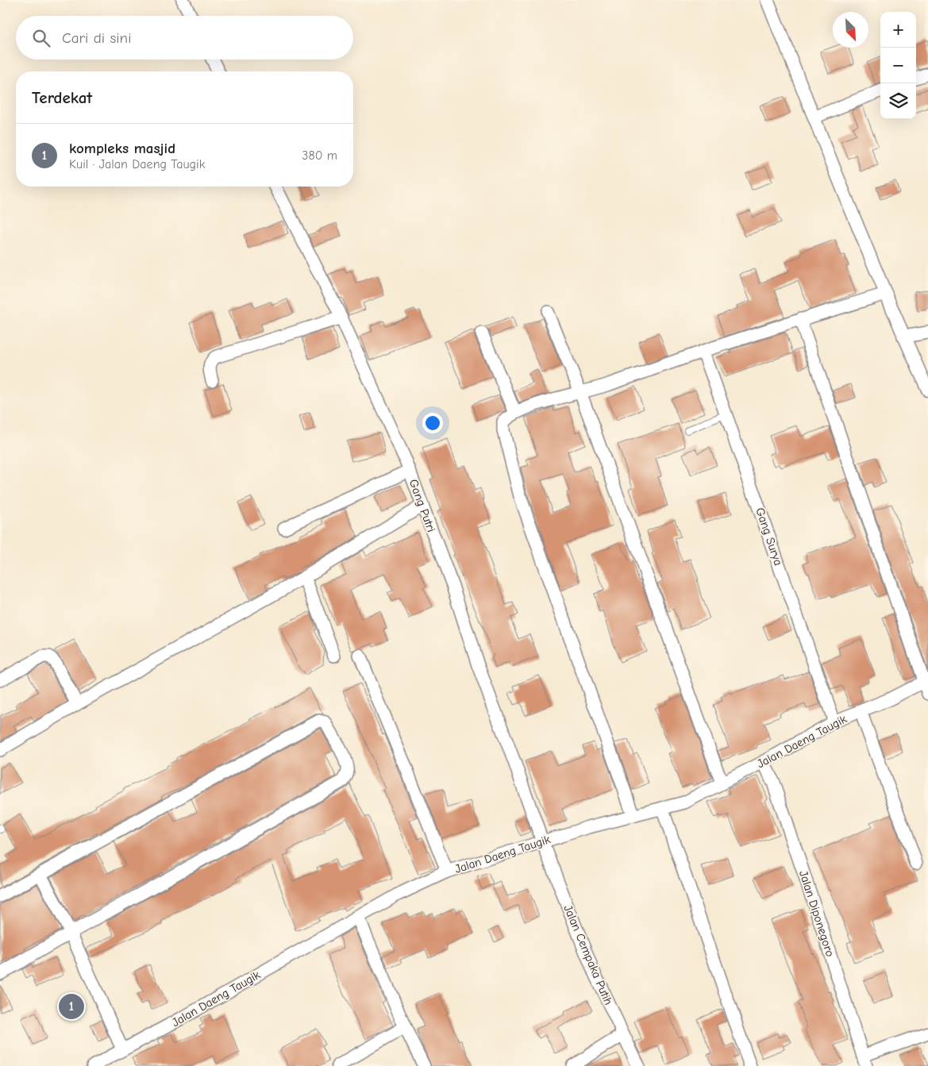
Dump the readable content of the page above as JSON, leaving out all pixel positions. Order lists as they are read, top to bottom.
{
  "streets": {
    "street": [
      "Gang Putri",
      "Gang Surya",
      "Jalan Daeng Taugik",
      "Jalan Diponegoro",
      "Jalan Cempaka Putih"
    ]
  },
  "crossings": [
    ["Gang Putri", "Jalan Daeng Taugik"],
    ["Gang Putri", "Jalan Cempaka Putih"],
    ["Gang Surya", "Jalan Daeng Taugik"],
    ["Jalan Daeng Taugik", "Jalan Diponegoro"],
    ["Jalan Daeng Taugik", "Jalan Cempaka Putih"]
  ],
  "north": "bottom right",
  "page": {
    "map_buttons": ["+", "−"],
    "search": "Cari di sini",
    "heading": "Terdekat",
    "list": [
      {
        "mark": "1",
        "name": "kompleks masjid",
        "note": "Kuil · Jalan Daeng Taugik",
        "value": "380 m"
      }
    ],
    "pins": "1"
  }
}
